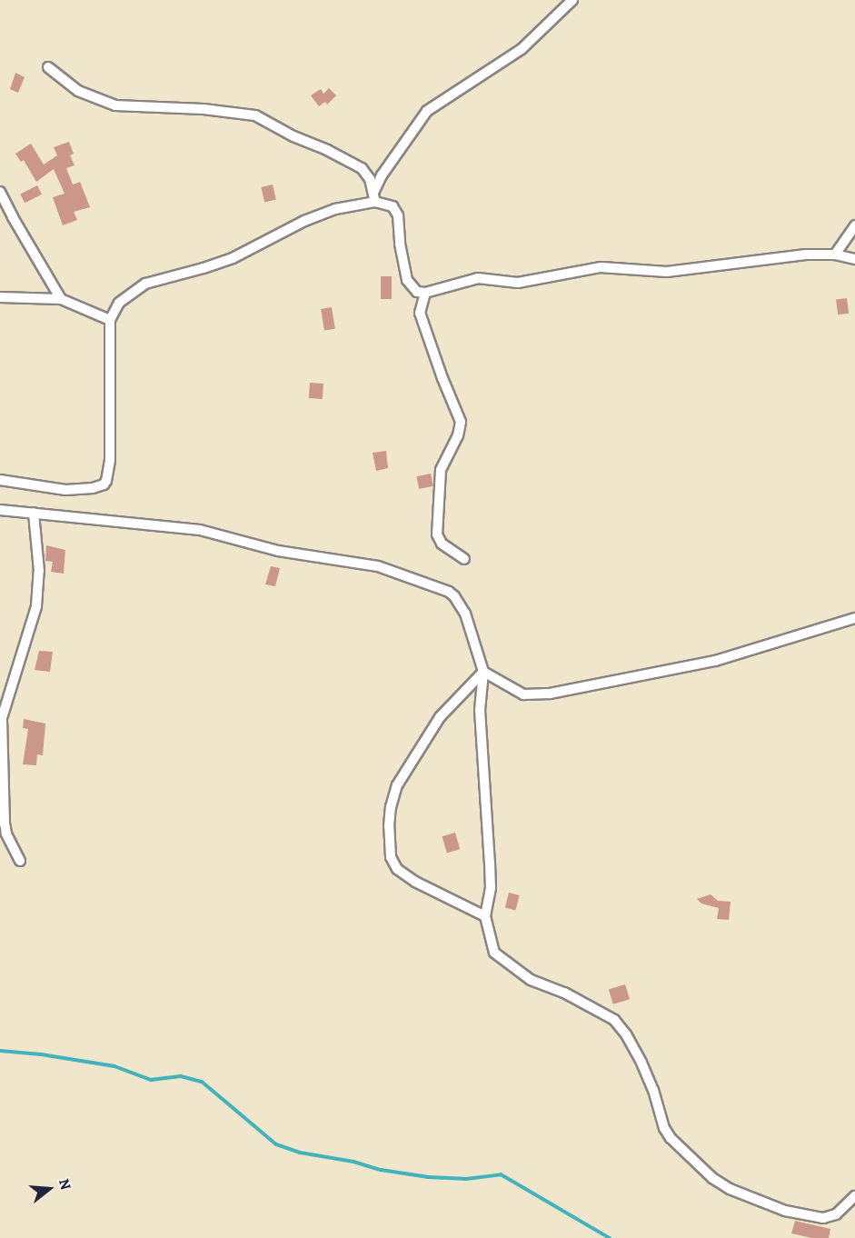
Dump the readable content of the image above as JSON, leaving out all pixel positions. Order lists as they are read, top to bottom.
{
  "north": "right"
}
